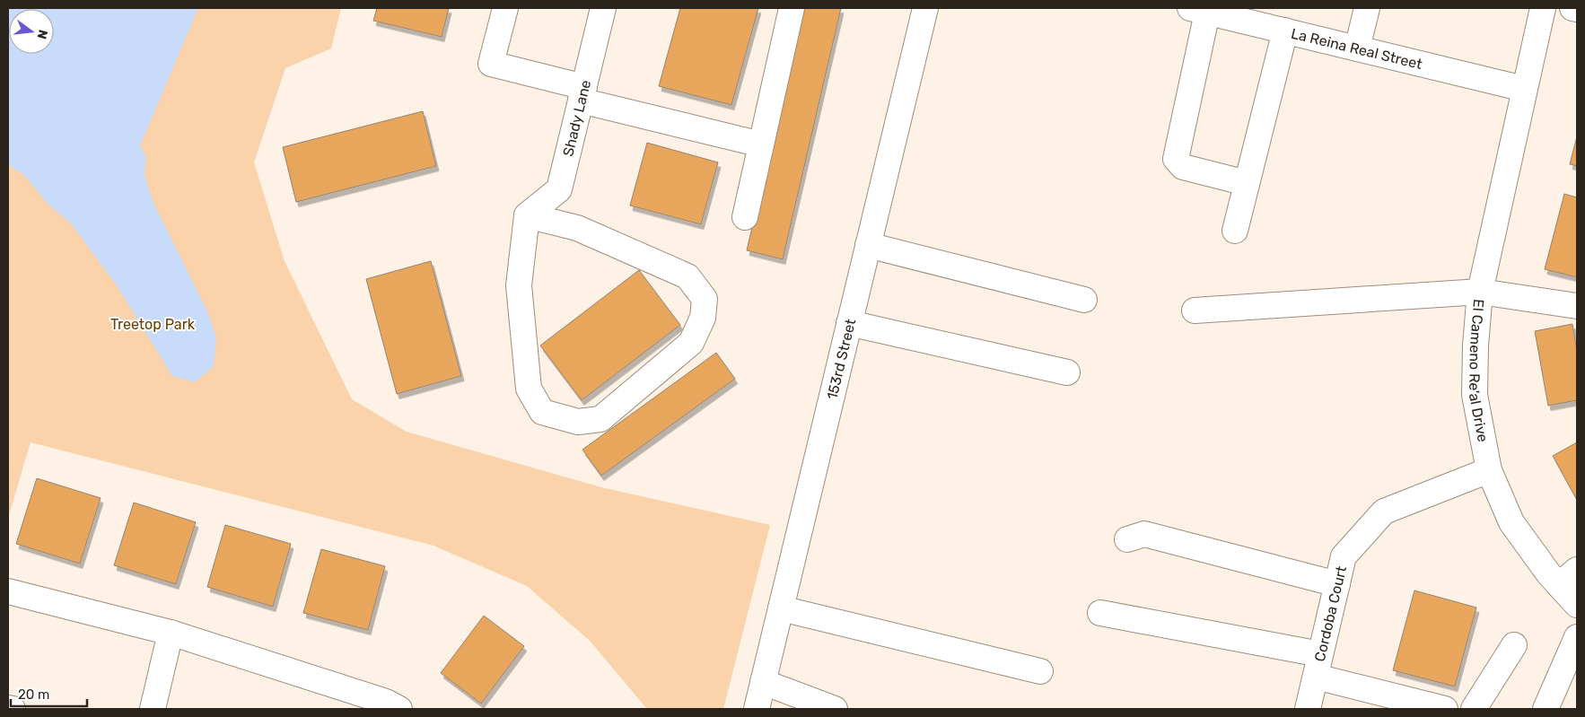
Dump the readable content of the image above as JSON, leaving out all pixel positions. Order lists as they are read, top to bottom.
{
  "streets": {
    "street": [
      "La Reina Real Street",
      "Shady Lane",
      "153rd Street",
      "El Cameno Re'al Drive",
      "Cordoba Court"
    ]
  },
  "crossings": [
    ["La Reina Real Street", "El Cameno Re'al Drive"],
    ["El Cameno Re'al Drive", "Cordoba Court"]
  ],
  "parks": ["Treetop Park"],
  "scale_bar": "20 m",
  "north": "right"
}
